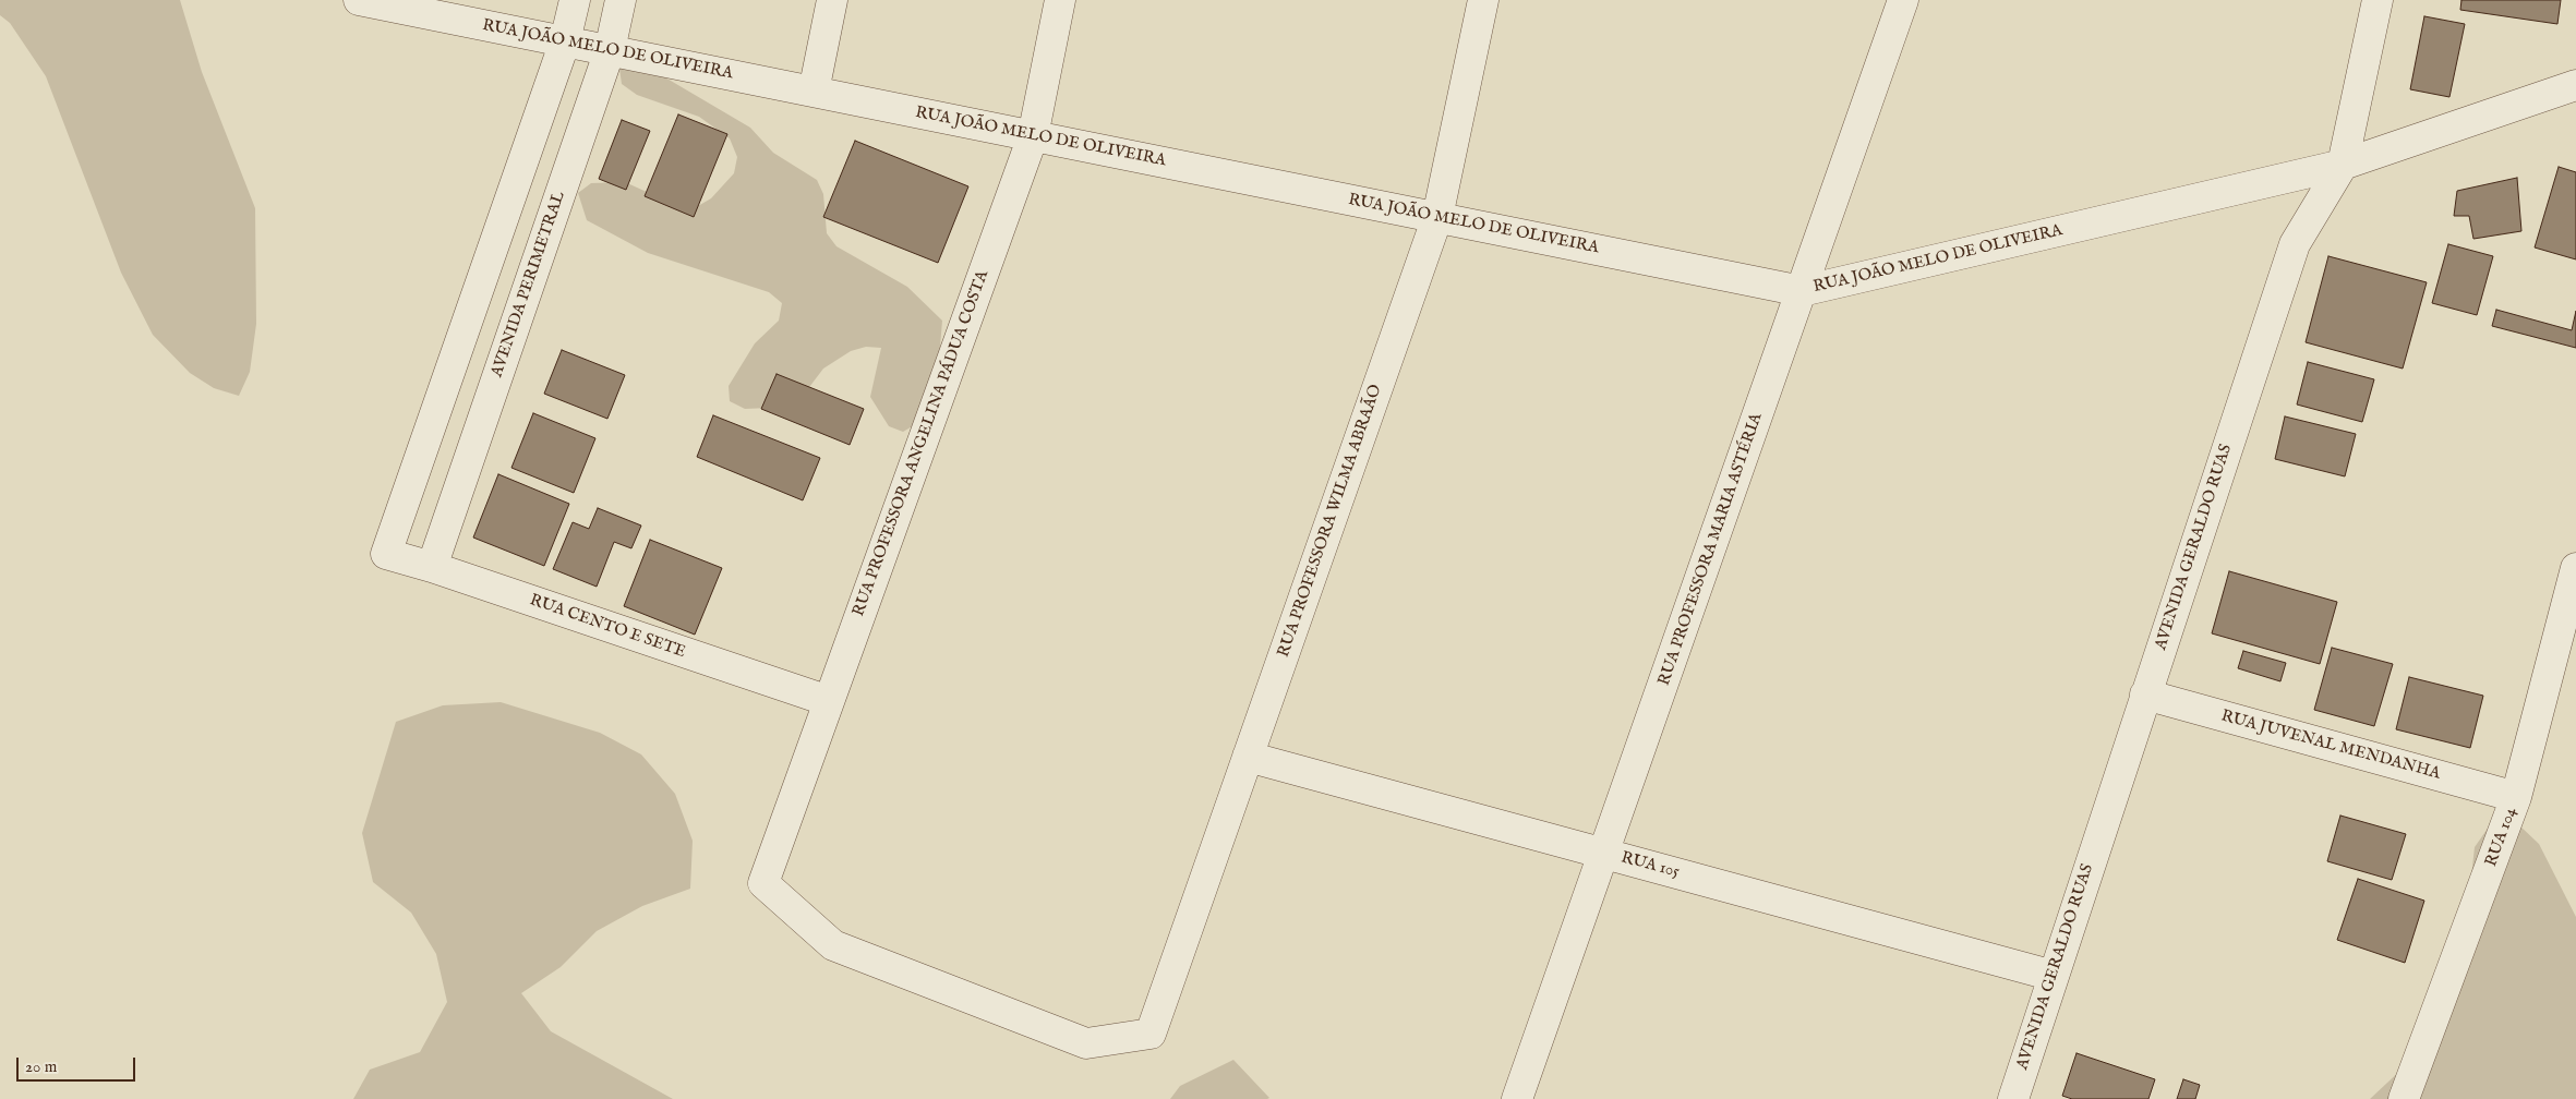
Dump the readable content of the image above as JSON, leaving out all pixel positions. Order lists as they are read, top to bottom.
{
  "streets": {
    "street": [
      "RUA JOÃO MELO DE OLIVEIRA",
      "AVENIDA PERIMETRAL",
      "RUA PROFESSORA ANGELINA PÁDUA COSTA",
      "RUA PROFESSORA WILMA ABRAÃO",
      "AVENIDA GERALDO RUAS",
      "RUA PROFESSORA MARIA ASTÉRIA",
      "RUA CENTO E SETE",
      "RUA JUVENAL MENDANHA",
      "RUA 104",
      "RUA 105"
    ]
  },
  "crossings": [
    ["RUA JOÃO MELO DE OLIVEIRA", "AVENIDA PERIMETRAL"],
    ["RUA JOÃO MELO DE OLIVEIRA", "RUA PROFESSORA ANGELINA PÁDUA COSTA"],
    ["RUA JOÃO MELO DE OLIVEIRA", "RUA PROFESSORA WILMA ABRAÃO"],
    ["RUA JOÃO MELO DE OLIVEIRA", "AVENIDA GERALDO RUAS"],
    ["RUA JOÃO MELO DE OLIVEIRA", "RUA PROFESSORA MARIA ASTÉRIA"],
    ["RUA JOÃO MELO DE OLIVEIRA", "RUA CENTO E SETE"],
    ["AVENIDA PERIMETRAL", "RUA CENTO E SETE"],
    ["RUA PROFESSORA ANGELINA PÁDUA COSTA", "RUA PROFESSORA WILMA ABRAÃO"],
    ["RUA PROFESSORA ANGELINA PÁDUA COSTA", "RUA CENTO E SETE"],
    ["RUA PROFESSORA WILMA ABRAÃO", "RUA 105"],
    ["AVENIDA GERALDO RUAS", "RUA JUVENAL MENDANHA"],
    ["AVENIDA GERALDO RUAS", "RUA 105"],
    ["RUA PROFESSORA MARIA ASTÉRIA", "RUA 105"],
    ["RUA JUVENAL MENDANHA", "RUA 104"]
  ],
  "scale_bar": "20 m"
}
